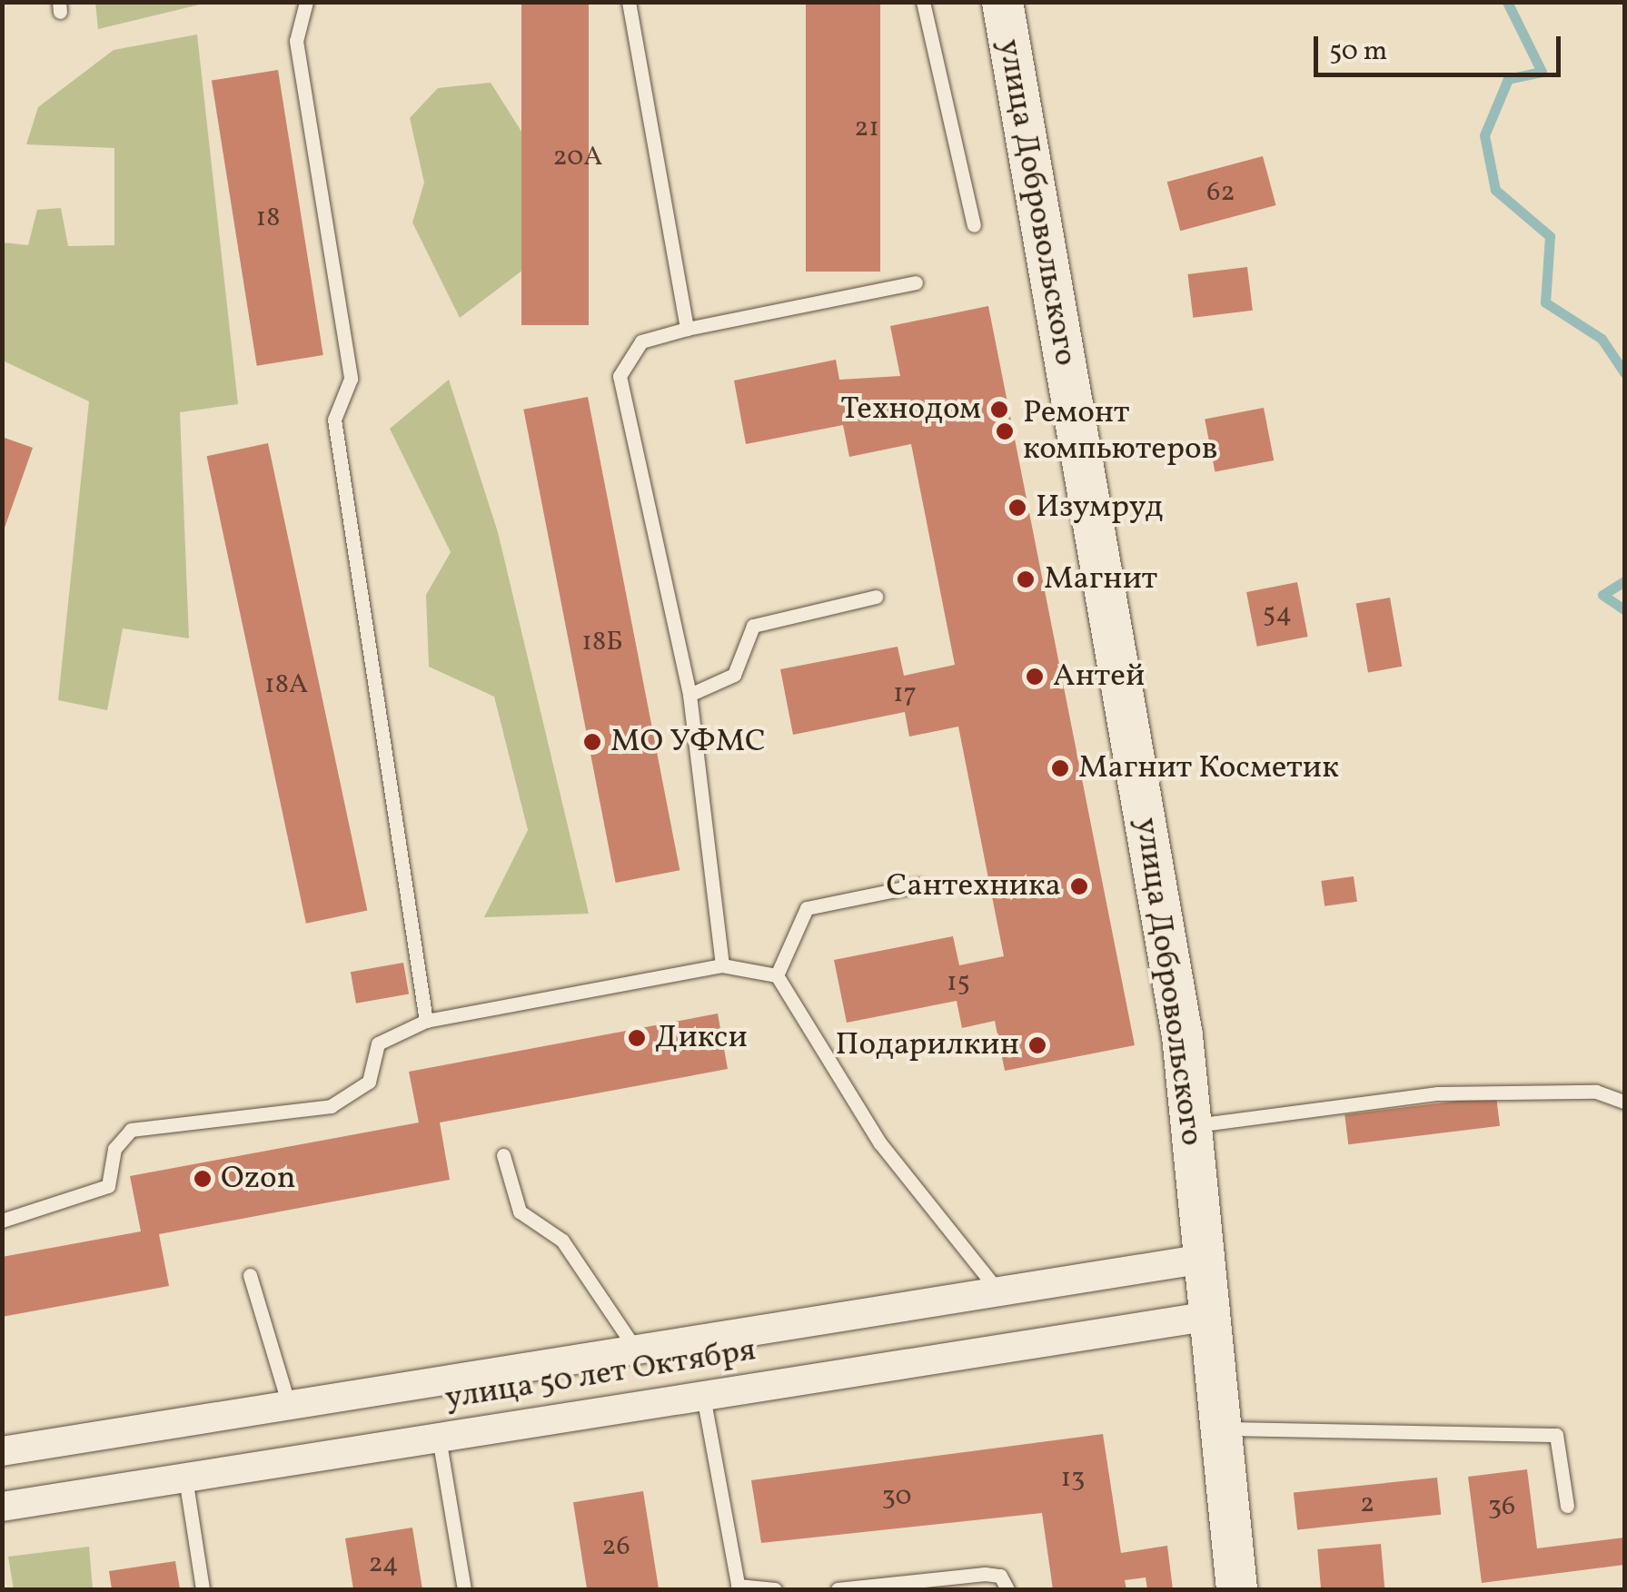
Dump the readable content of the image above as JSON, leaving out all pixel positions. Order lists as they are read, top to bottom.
{
  "streets": {
    "street": ["улица Добровольского", "улица 50 лет Октября"]
  },
  "crossings": [
    ["улица Добровольского", "улица 50 лет Октября"]
  ],
  "places": [
    "Технодом",
    "Ремонт компьютеров",
    "Изумруд",
    "Магнит",
    "Антей",
    "МО УФМС",
    "Магнит Косметик",
    "Сантехника",
    "Дикси",
    "Подарилкин",
    "Ozon"
  ],
  "house_numbers": [
    "21",
    "20А",
    "62",
    "18",
    "54",
    "18Б",
    "18А",
    "17",
    "15",
    "13",
    "30",
    "2",
    "36",
    "26",
    "24"
  ],
  "scale_bar": "50 m"
}
